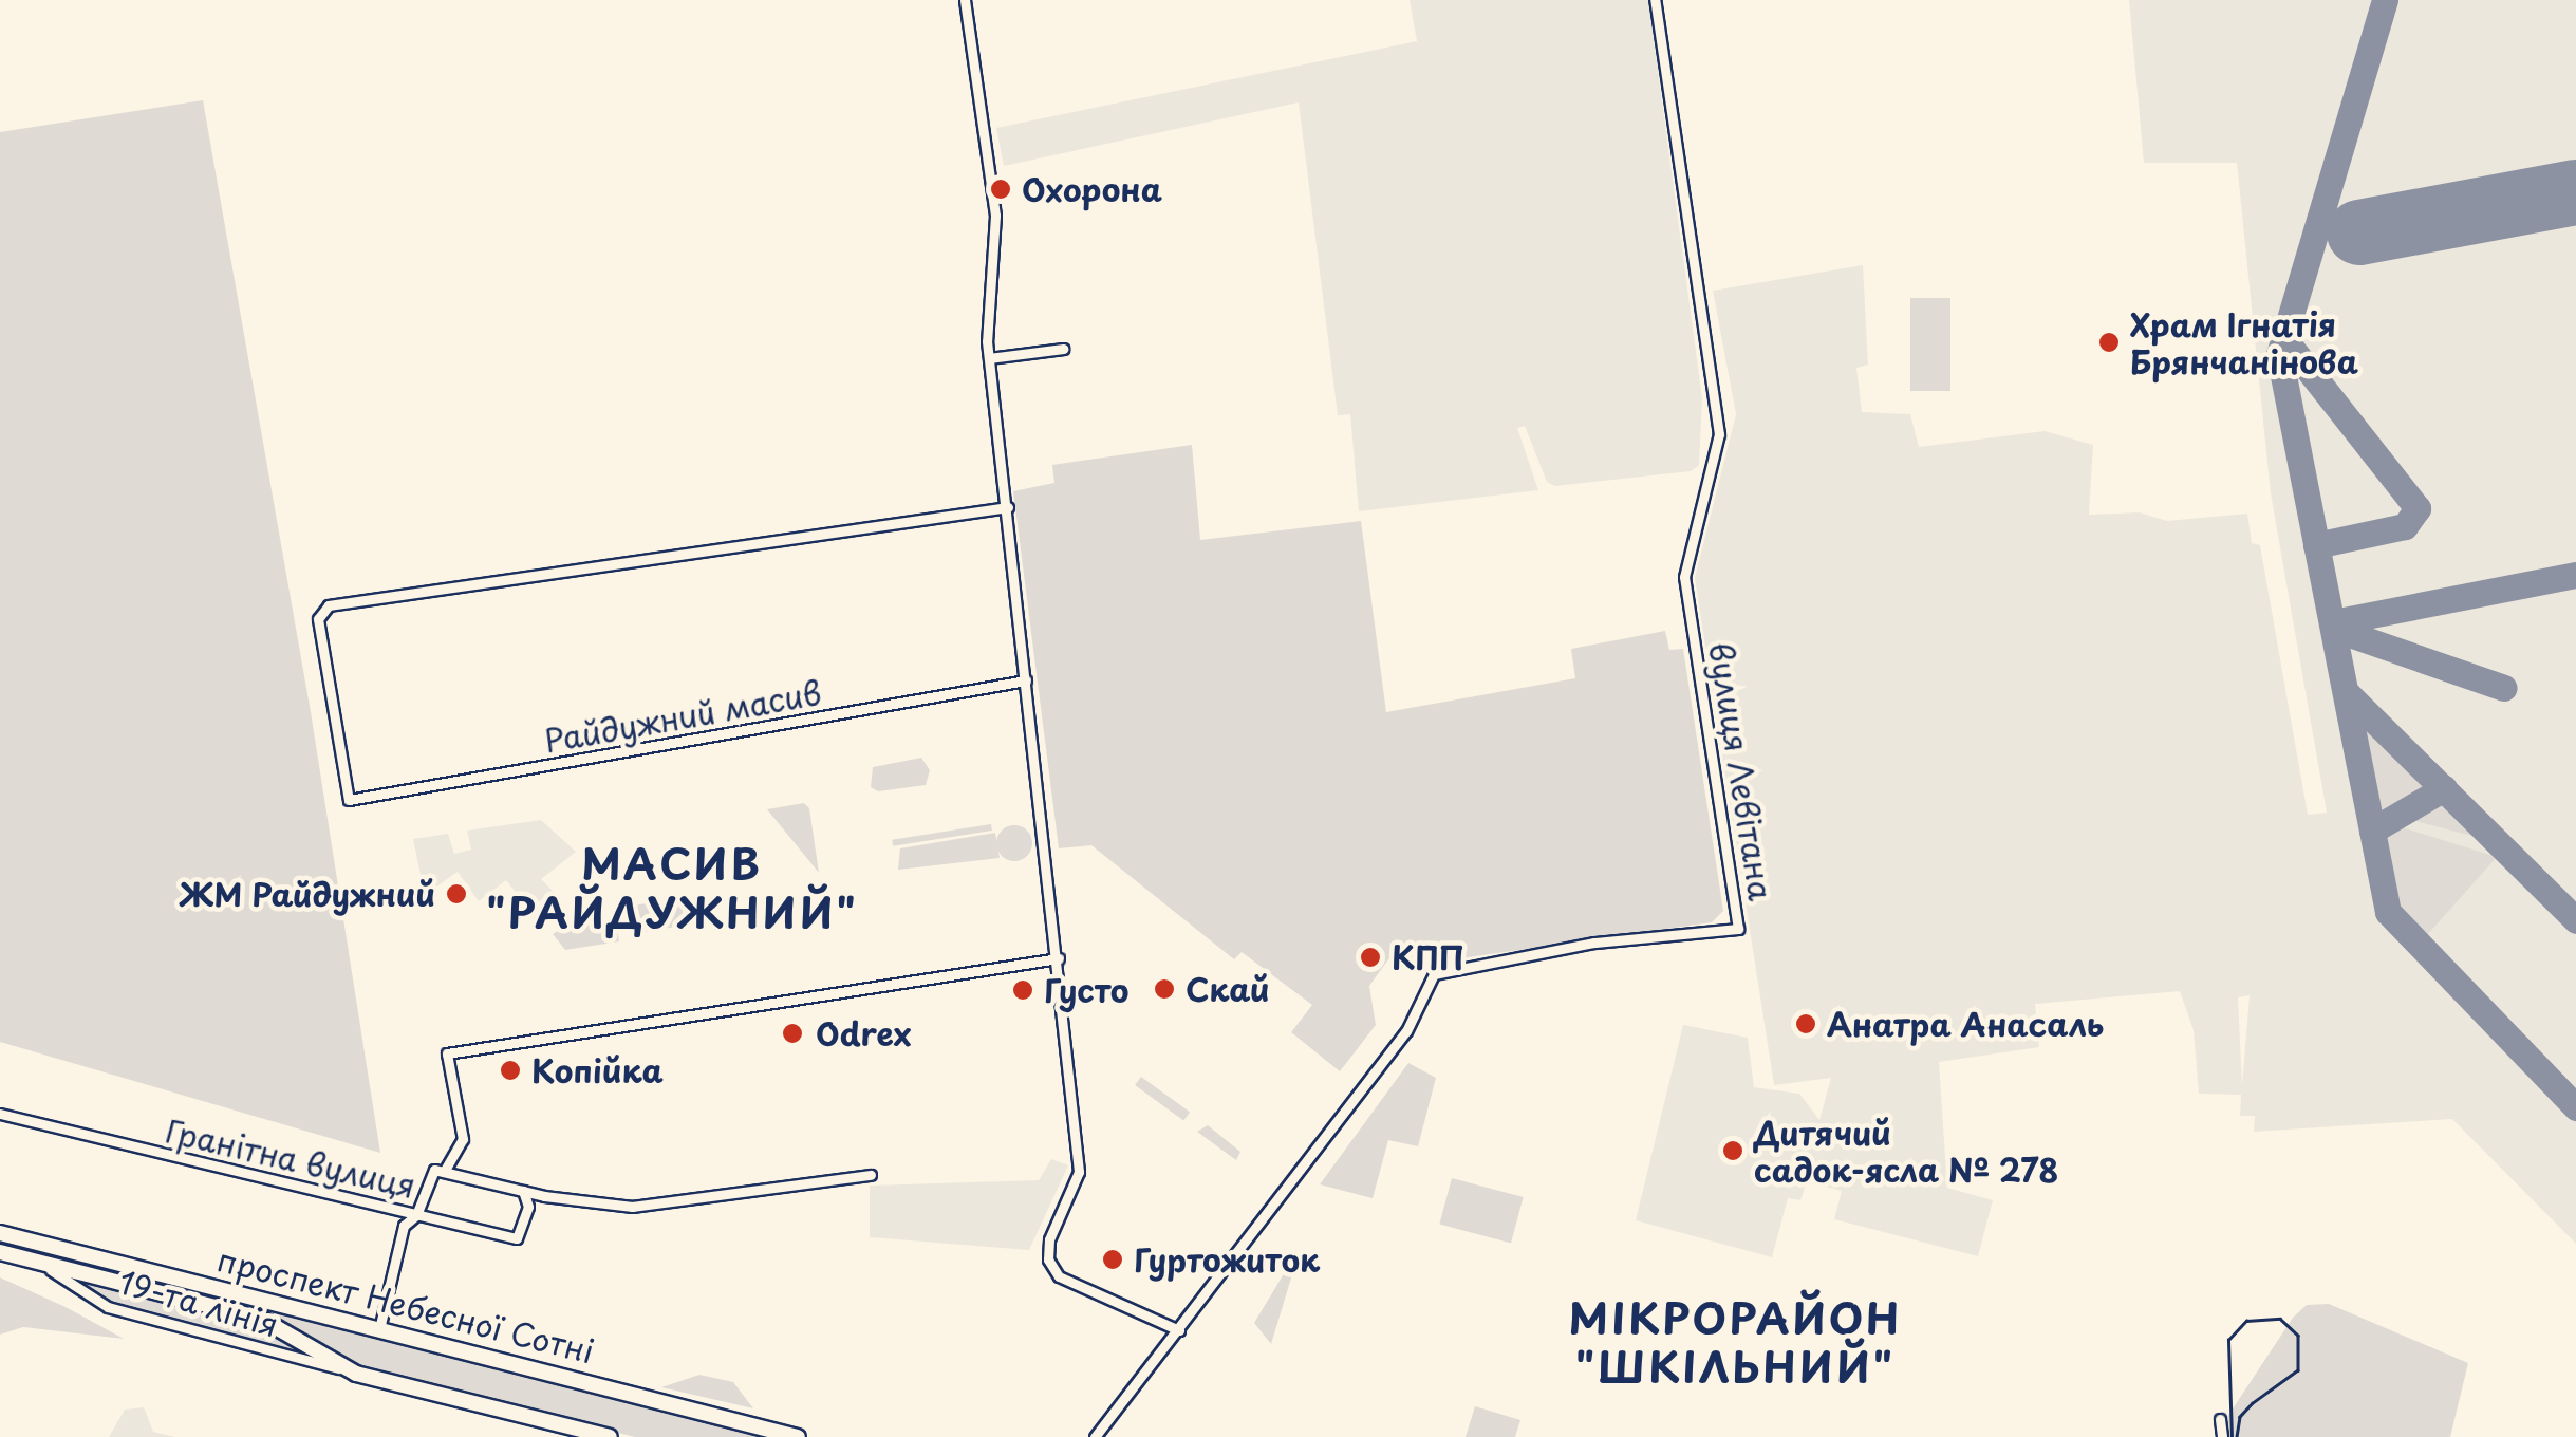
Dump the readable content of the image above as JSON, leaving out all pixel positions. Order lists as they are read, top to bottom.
{
  "streets": {
    "main road": ["проспект Небесної Сотні"],
    "street": [
      "Райдужний масив",
      "вулиця Левітана",
      "Гранітна вулиця",
      "19-та лінія"
    ]
  },
  "crossings": [
    ["19-та лінія", "проспект Небесної Сотні"]
  ],
  "districts": ["МАСИВ \"РАЙДУЖНИЙ\"", "МІКРОРАЙОН \"ШКІЛЬНИЙ\""],
  "places": [
    "Охорона",
    "Храм Ігнатія Брянчанінова",
    "ЖМ Райдужний",
    "КПП",
    "Скай",
    "Густо",
    "Анатра Анасаль",
    "Odrex",
    "Копійка",
    "Дитячий садок-ясла № 278",
    "Гуртожиток"
  ]
}
